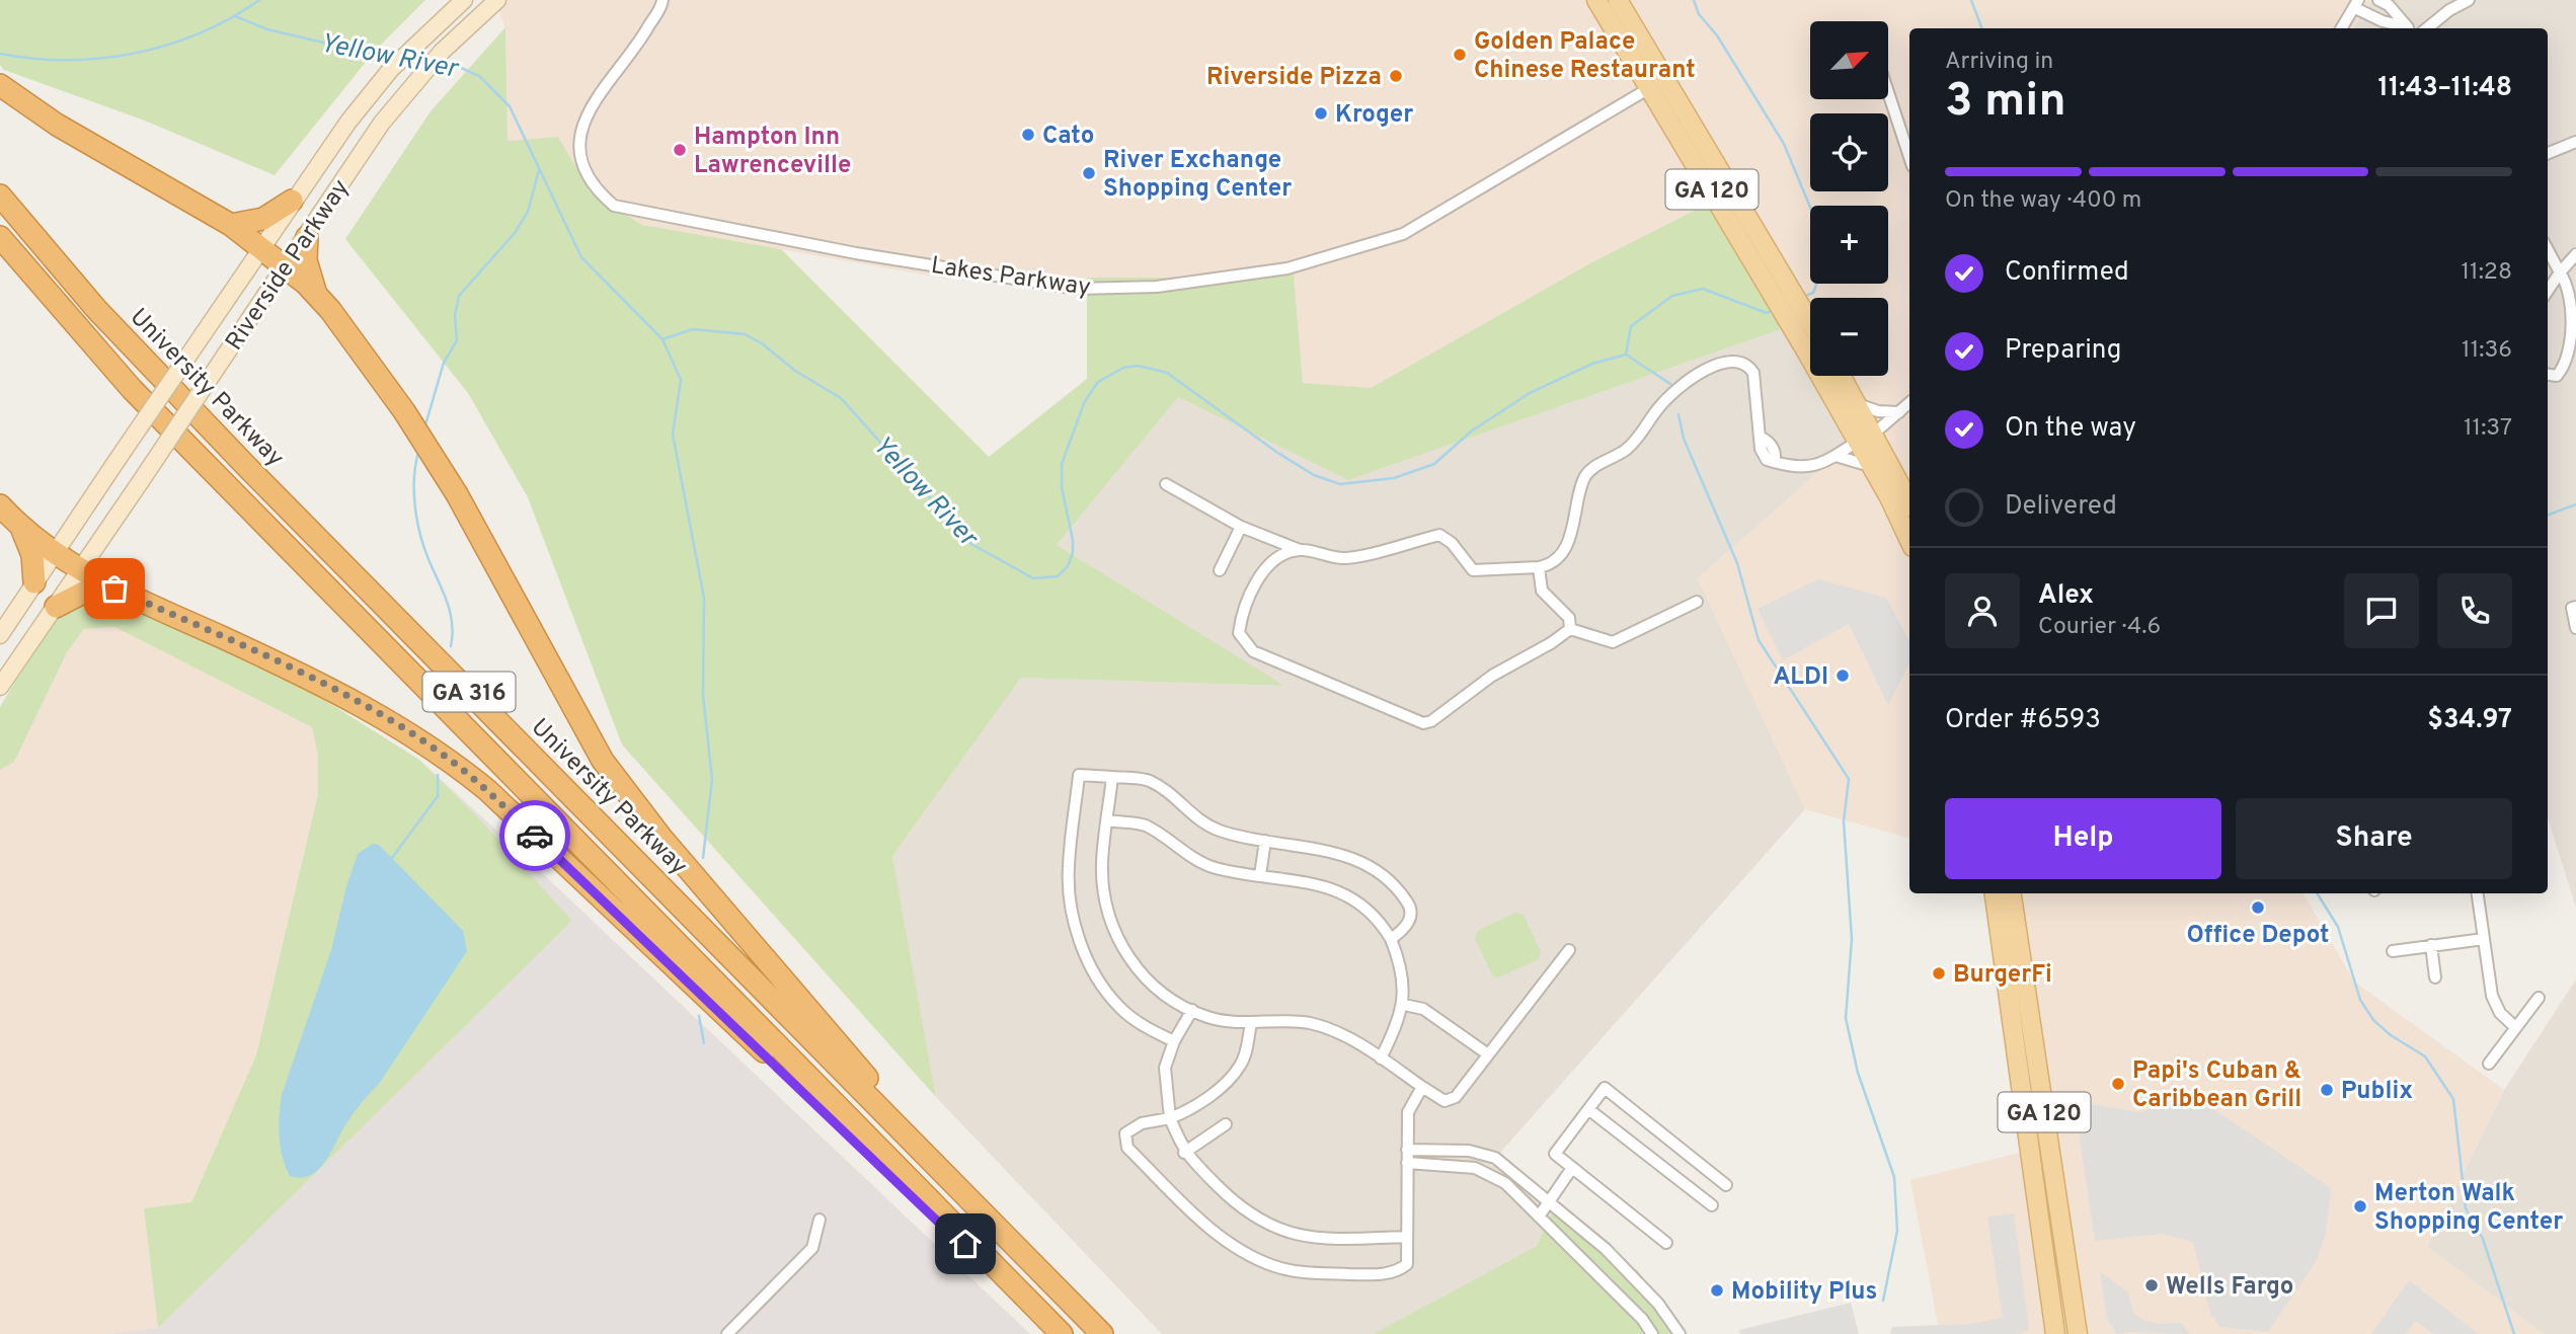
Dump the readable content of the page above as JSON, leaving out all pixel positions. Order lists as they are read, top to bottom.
{
  "streets": {
    "highway": ["University Parkway", "GA 316"],
    "main road": ["GA 120", "Riverside Parkway"],
    "street": ["Lakes Parkway"]
  },
  "crossings": [
    ["GA 120", "Lakes Parkway"]
  ],
  "water": ["Yellow River"],
  "places": [
    "Golden Palace Chinese Restaurant",
    "Riverside Pizza",
    "Kroger",
    "Cato",
    "Hampton Inn Lawrenceville",
    "River Exchange Shopping Center",
    "ALDI",
    "Office Depot",
    "BurgerFi",
    "Papi's Cuban & Caribbean Grill",
    "Publix",
    "Merton Walk Shopping Center",
    "Wells Fargo",
    "Mobility Plus"
  ],
  "north": "top right",
  "page": {
    "map_buttons": ["+", "−"],
    "heading": ["3 min", "Arriving in", "11:43–11:48"],
    "panel": [
      "Alex",
      "Courier · 4.6",
      "Order #6593",
      "$34.97"
    ],
    "bar": "On the way · 400 m",
    "list": [
      ["Confirmed", "11:28"],
      ["Preparing", "11:36"],
      ["On the way", "11:37"],
      "Delivered"
    ],
    "buttons": ["Help", "Share"]
  }
}
